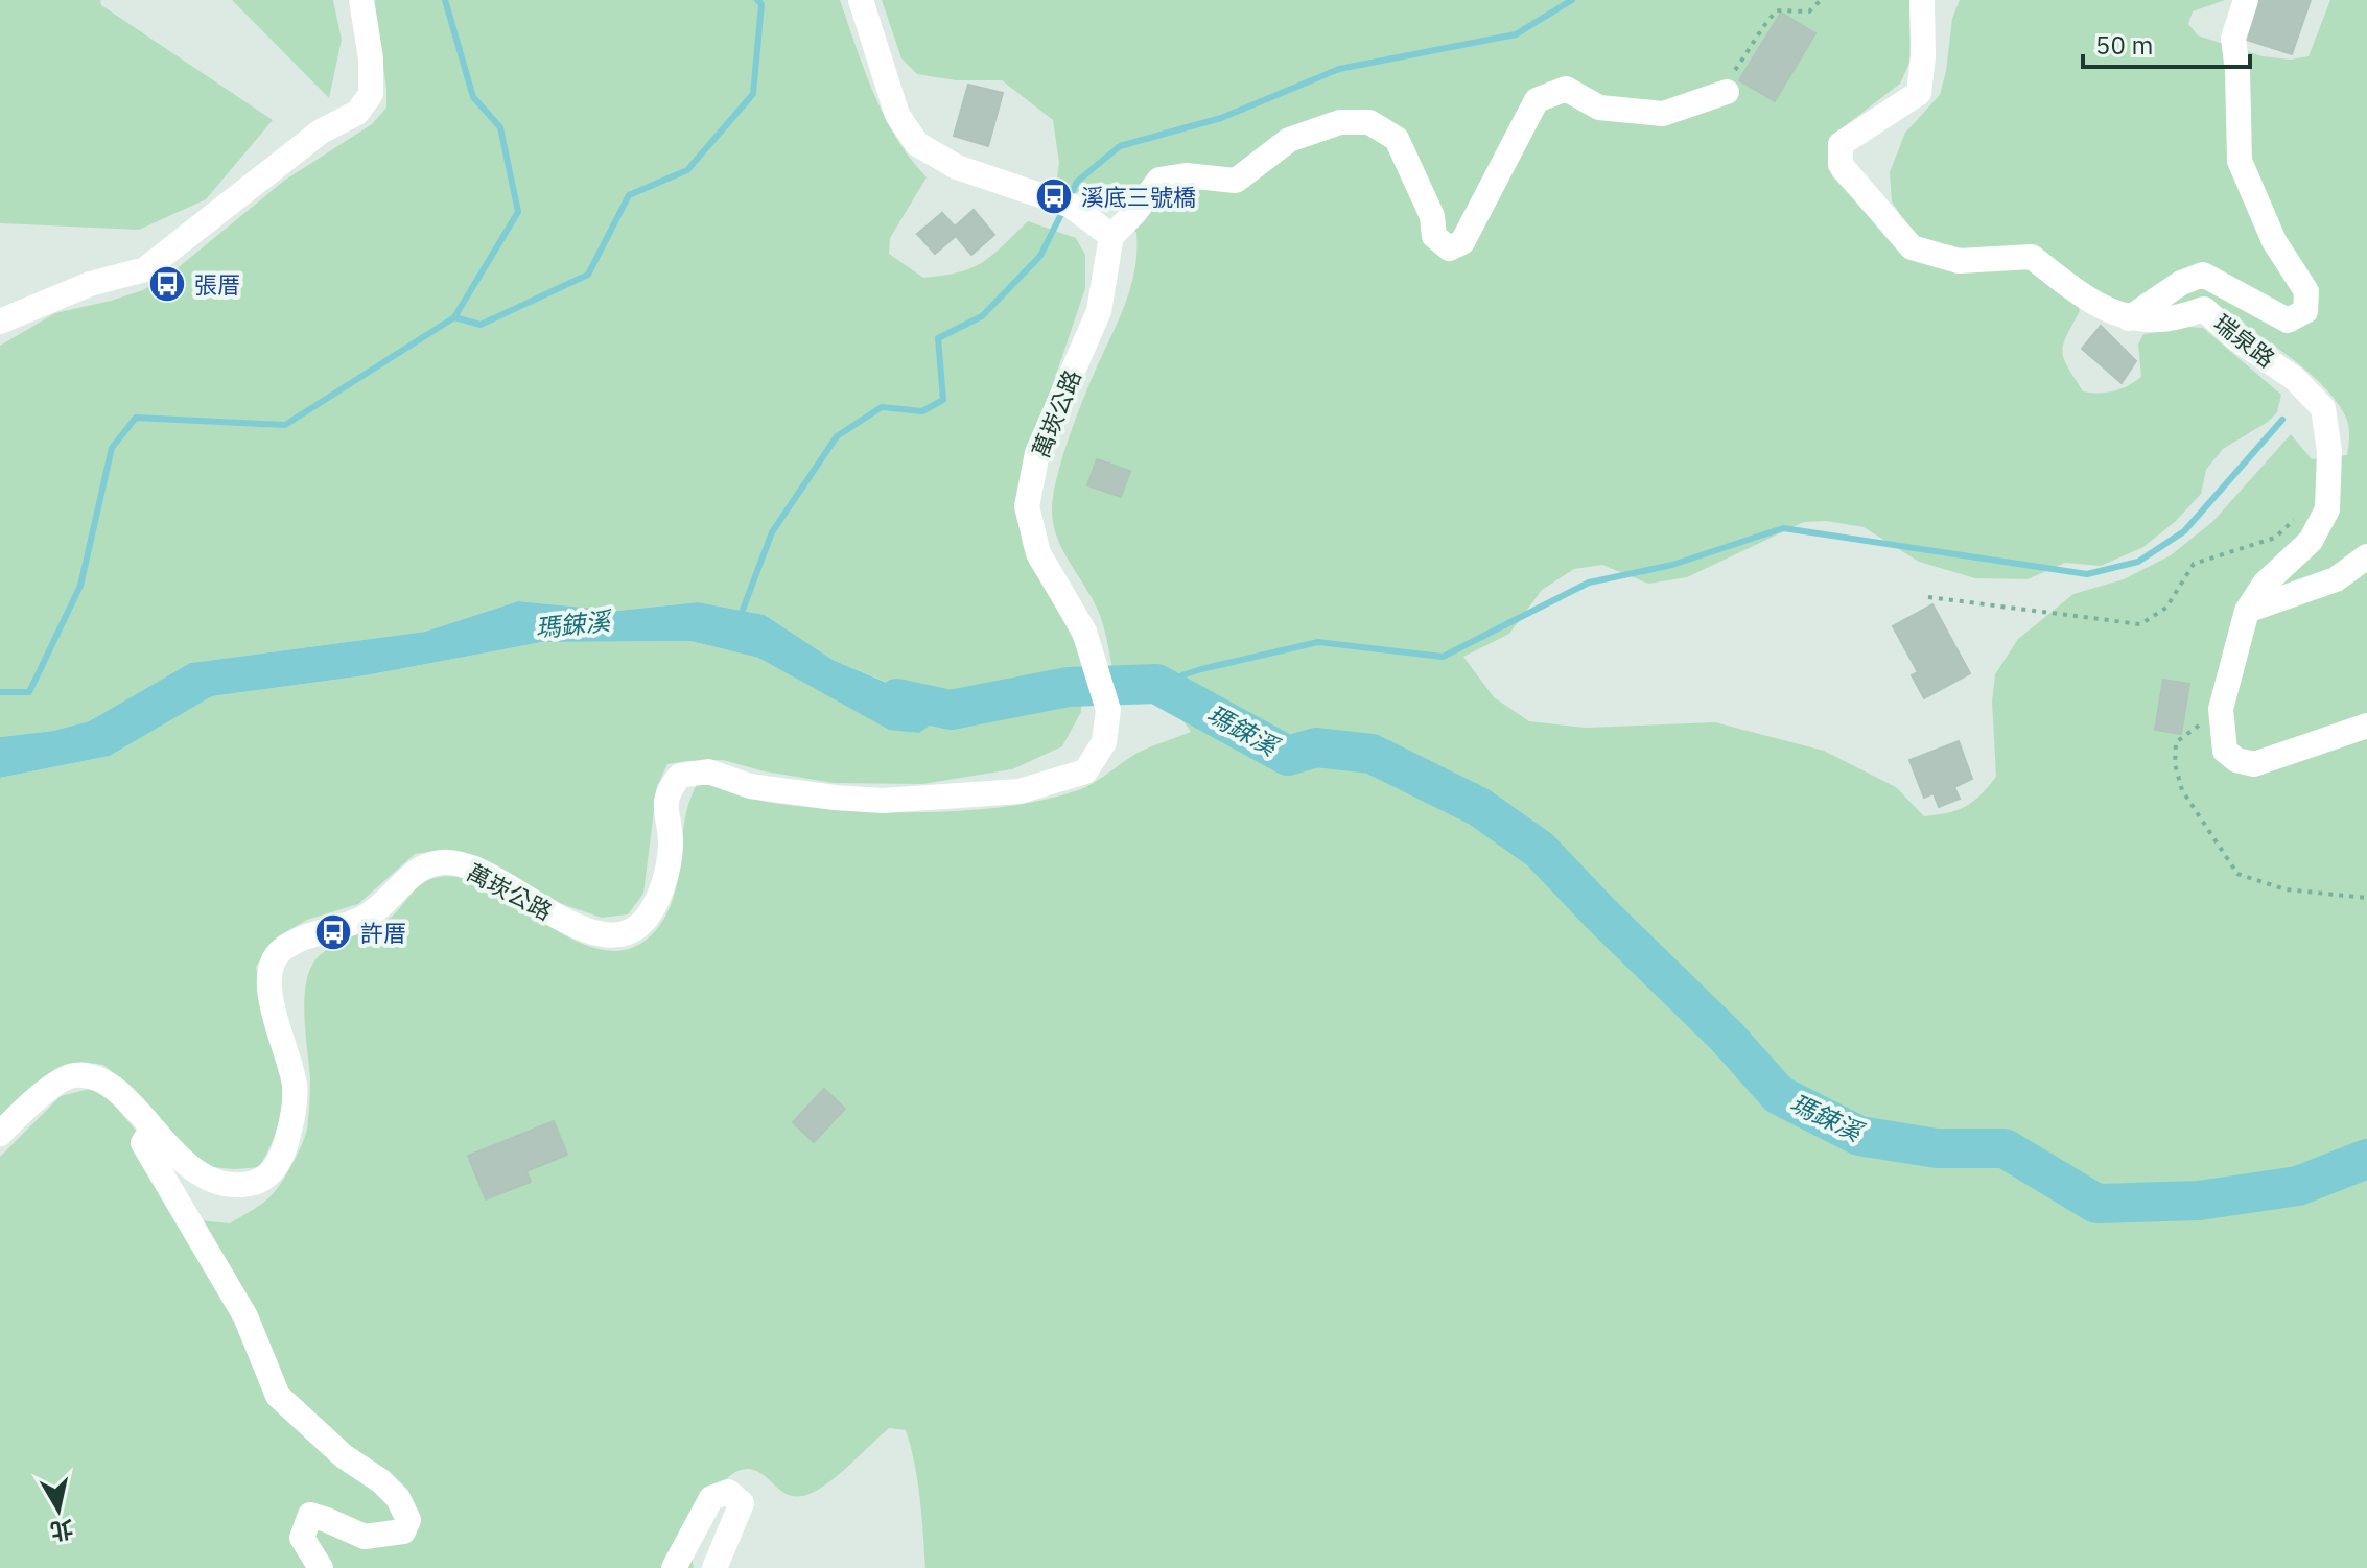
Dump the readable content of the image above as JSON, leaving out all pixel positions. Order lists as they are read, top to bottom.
{
  "streets": {
    "street": ["瑞泉路", "萬崁公路"]
  },
  "water": ["瑪鋉溪"],
  "places": {
    "bus stop": ["溪底三號橋", "張厝", "許厝"]
  },
  "scale_bar": "50 m",
  "north": "bottom"
}
